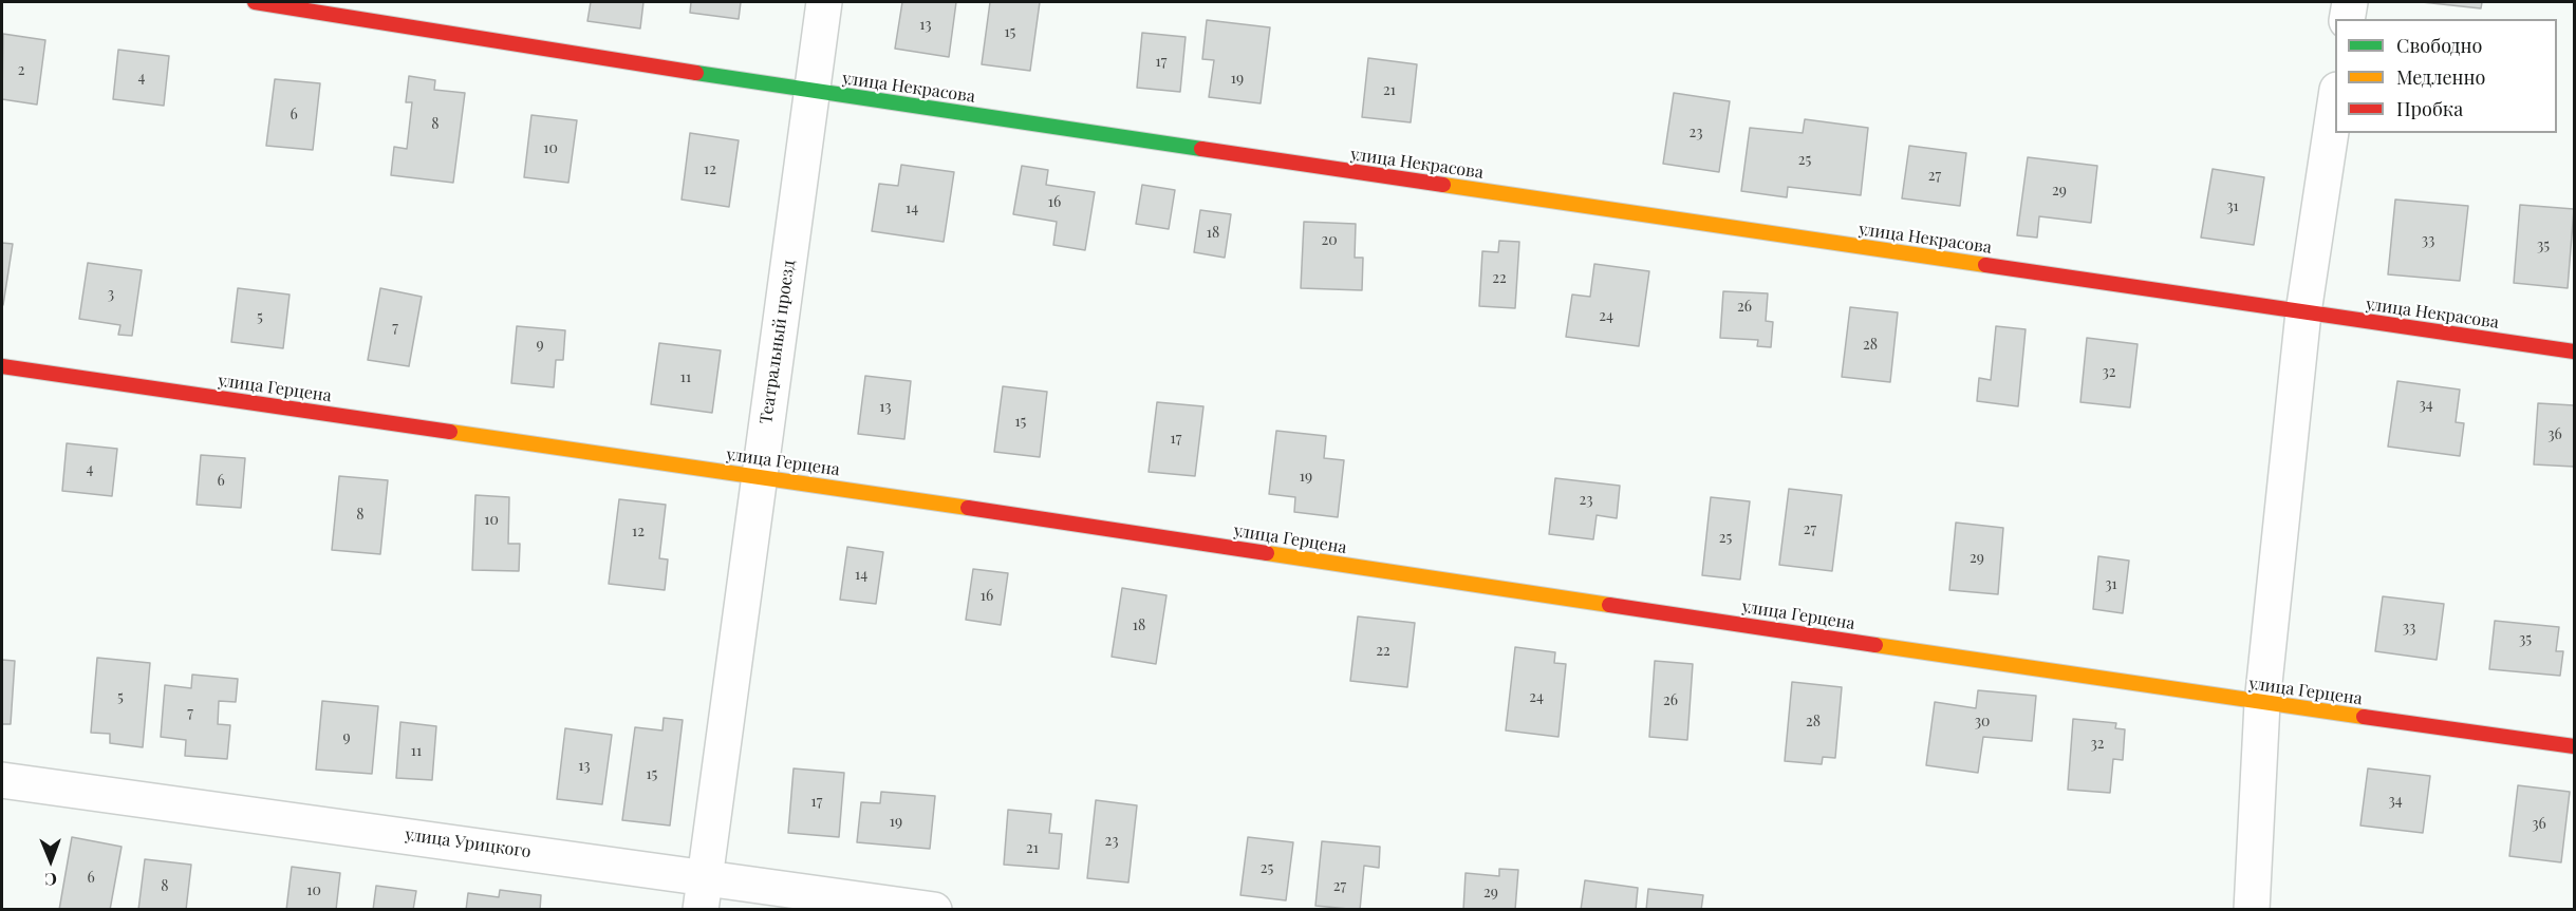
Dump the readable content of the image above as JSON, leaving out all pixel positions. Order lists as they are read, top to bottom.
{
  "streets": {
    "street": [
      "улица Некрасова",
      "Театральный проезд",
      "улица Герцена",
      "улица Урицкого"
    ]
  },
  "crossings": [
    ["улица Некрасова", "Театральный проезд"],
    ["Театральный проезд", "улица Герцена"],
    ["Театральный проезд", "улица Урицкого"]
  ],
  "house_numbers": [
    "13",
    "15",
    "17",
    "2",
    "4",
    "19",
    "21",
    "6",
    "8",
    "23",
    "10",
    "25",
    "12",
    "27",
    "29",
    "16",
    "31",
    "14",
    "18",
    "20",
    "33",
    "35",
    "22",
    "3",
    "26",
    "24",
    "5",
    "7",
    "9",
    "28",
    "32",
    "11",
    "34",
    "13",
    "15",
    "36",
    "17",
    "4",
    "19",
    "6",
    "23",
    "8",
    "10",
    "27",
    "12",
    "25",
    "29",
    "14",
    "31",
    "16",
    "18",
    "33",
    "35",
    "22",
    "5",
    "24",
    "26",
    "7",
    "28",
    "30",
    "9",
    "32",
    "11",
    "13",
    "15",
    "34",
    "17",
    "19",
    "36",
    "23",
    "21",
    "25",
    "6",
    "8",
    "27",
    "10",
    "29"
  ],
  "legend": ["Свободно", "Медленно", "Пробка"],
  "north": "bottom"
}
